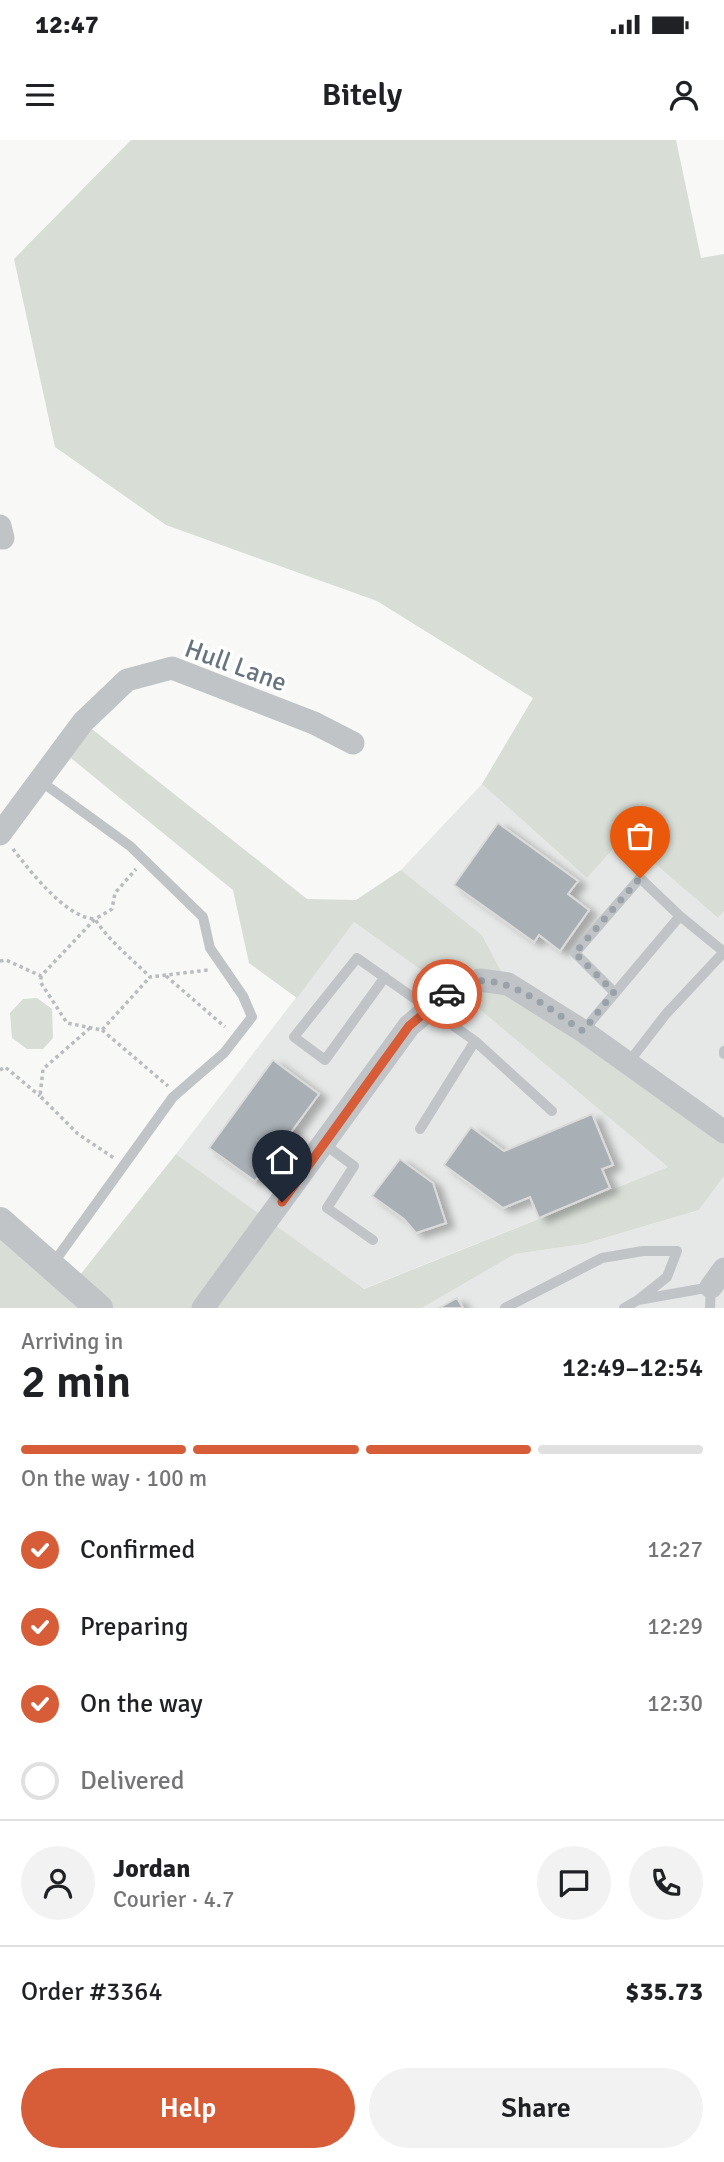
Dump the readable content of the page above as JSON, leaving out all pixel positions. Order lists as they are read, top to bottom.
{
  "streets": {
    "street": ["Hull Lane"]
  },
  "page": {
    "status": "12:47",
    "header": "Bitely",
    "heading": ["2 min", "Arriving in", "12:49–12:54"],
    "panel": [
      "Jordan",
      "Courier · 4.7",
      "Order #3364",
      "$35.73"
    ],
    "bar": "On the way · 100 m",
    "list": [
      ["Confirmed", "12:27"],
      ["Preparing", "12:29"],
      ["On the way", "12:30"],
      "Delivered"
    ],
    "buttons": ["Help", "Share"]
  }
}
